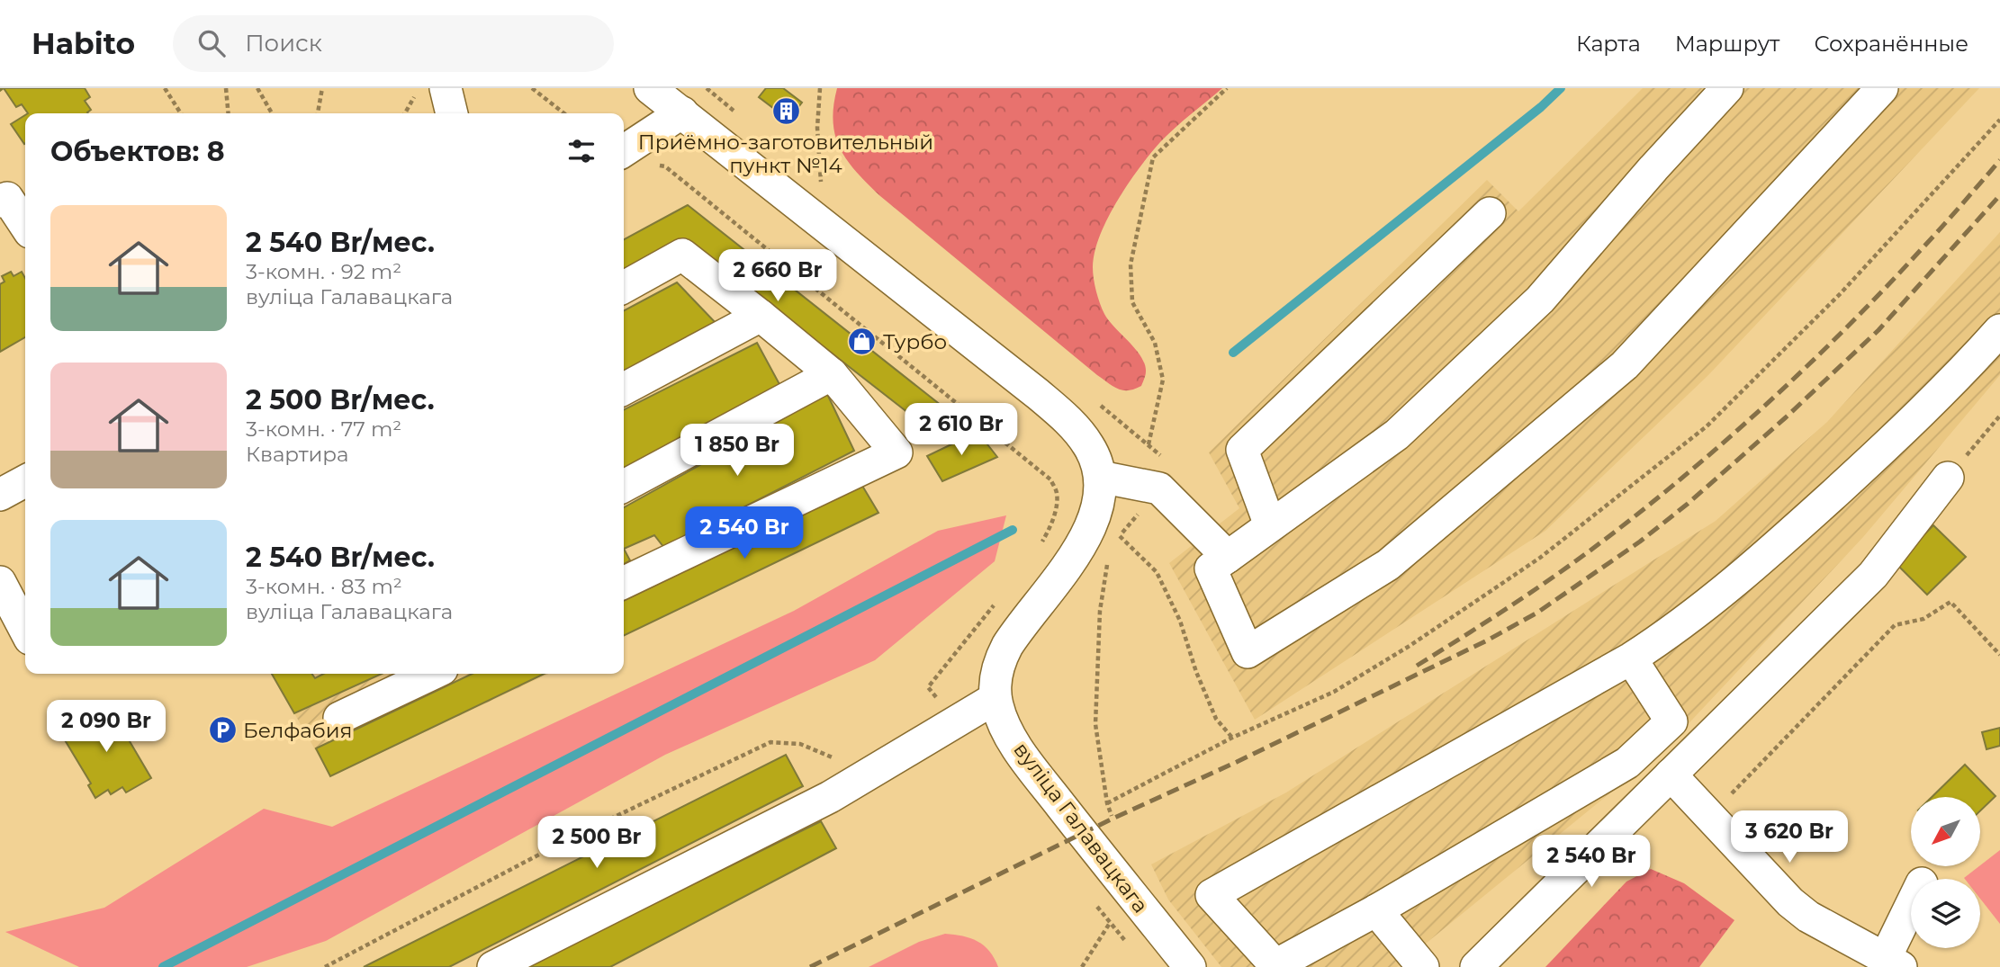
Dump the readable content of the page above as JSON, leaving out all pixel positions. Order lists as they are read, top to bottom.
{
  "streets": {
    "street": ["вуліца Галавацкага"]
  },
  "places": {
    "building": ["Приёмно-заготовительный пункт №14"],
    "shop": ["Турбо"],
    "parking": ["Белфабия"]
  },
  "north": "bottom left",
  "page": {
    "header": "Habito",
    "search": "Поиск",
    "nav": ["Карта", "Маршрут", "Сохранённые"],
    "heading": "Объектов: 8",
    "list": [
      {
        "name": "2 540 Br/мес.",
        "note": "3-комн. · 92 m² · вуліца Галавацкага"
      },
      {
        "name": "2 500 Br/мес.",
        "note": "3-комн. · 77 m² · Квартира"
      },
      {
        "name": "2 540 Br/мес.",
        "note": "3-комн. · 83 m² · вуліца Галавацкага"
      }
    ],
    "price": [
      "2 660 Br",
      "2 610 Br",
      "1 850 Br",
      "2 540 Br",
      "2 090 Br",
      "3 620 Br",
      "2 500 Br",
      "2 540 Br"
    ]
  }
}
